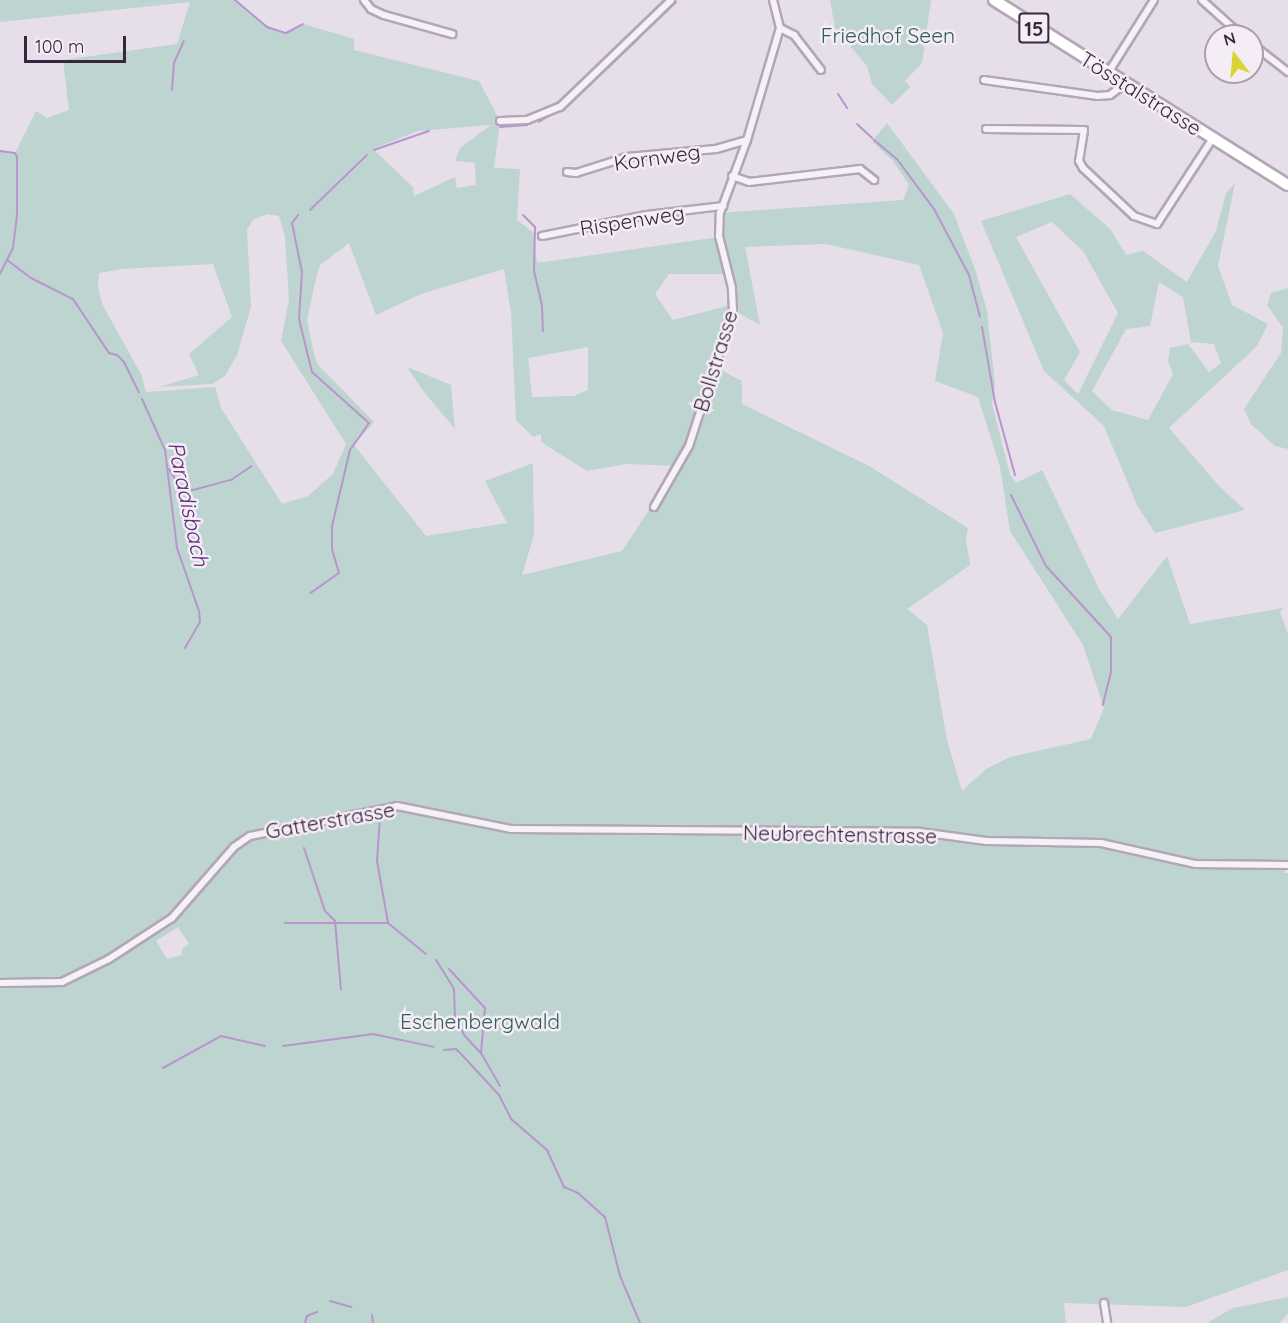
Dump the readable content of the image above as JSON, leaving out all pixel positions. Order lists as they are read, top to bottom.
{
  "streets": {
    "main road": ["15", "Tösstalstrasse"],
    "street": [
      "Kornweg",
      "Rispenweg",
      "Bollstrasse",
      "Gatterstrasse",
      "Neubrechtenstrasse"
    ]
  },
  "crossings": [
    ["Kornweg", "Bollstrasse"],
    ["Rispenweg", "Bollstrasse"],
    ["Gatterstrasse", "Neubrechtenstrasse"]
  ],
  "water": ["Paradisbach"],
  "parks": ["Friedhof Seen", "Eschenbergwald"],
  "scale_bar": "100 m",
  "north": "top"
}
